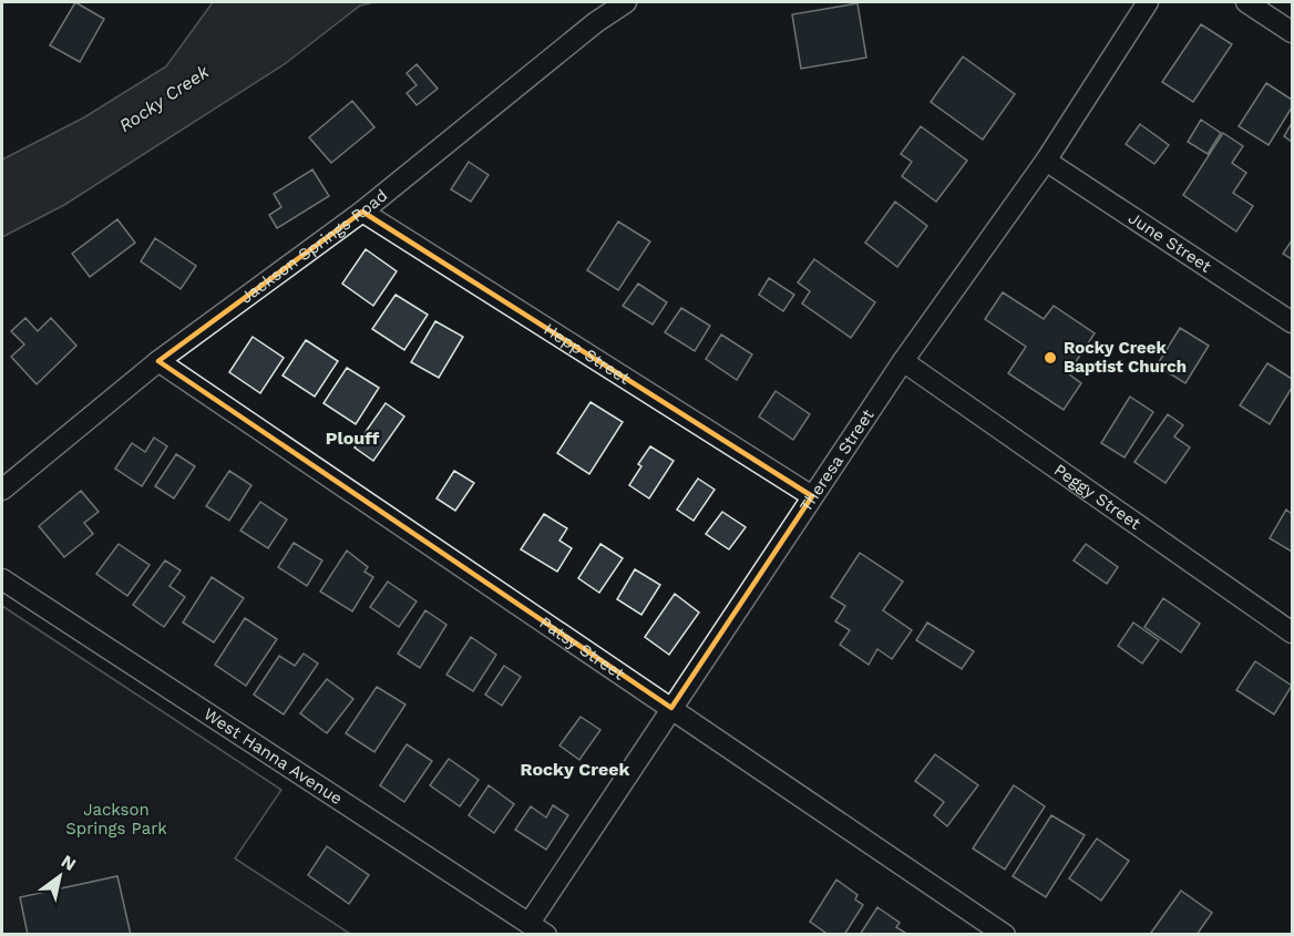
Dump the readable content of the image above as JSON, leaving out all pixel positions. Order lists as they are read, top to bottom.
{
  "streets": {
    "street": [
      "June Street",
      "Jackson Springs Road",
      "Hepp Street",
      "Theresa Street",
      "Peggy Street",
      "Patsy Street",
      "West Hanna Avenue"
    ]
  },
  "crossings": [
    ["June Street", "Theresa Street"],
    ["Jackson Springs Road", "Hepp Street"],
    ["Jackson Springs Road", "Patsy Street"],
    ["Hepp Street", "Theresa Street"],
    ["Theresa Street", "Peggy Street"],
    ["Theresa Street", "Patsy Street"],
    ["Theresa Street", "West Hanna Avenue"]
  ],
  "districts": ["Plouff", "Rocky Creek"],
  "water": ["Rocky Creek"],
  "parks": ["Jackson Springs Park"],
  "places": ["Rocky Creek Baptist Church"],
  "north": "top right"
}
